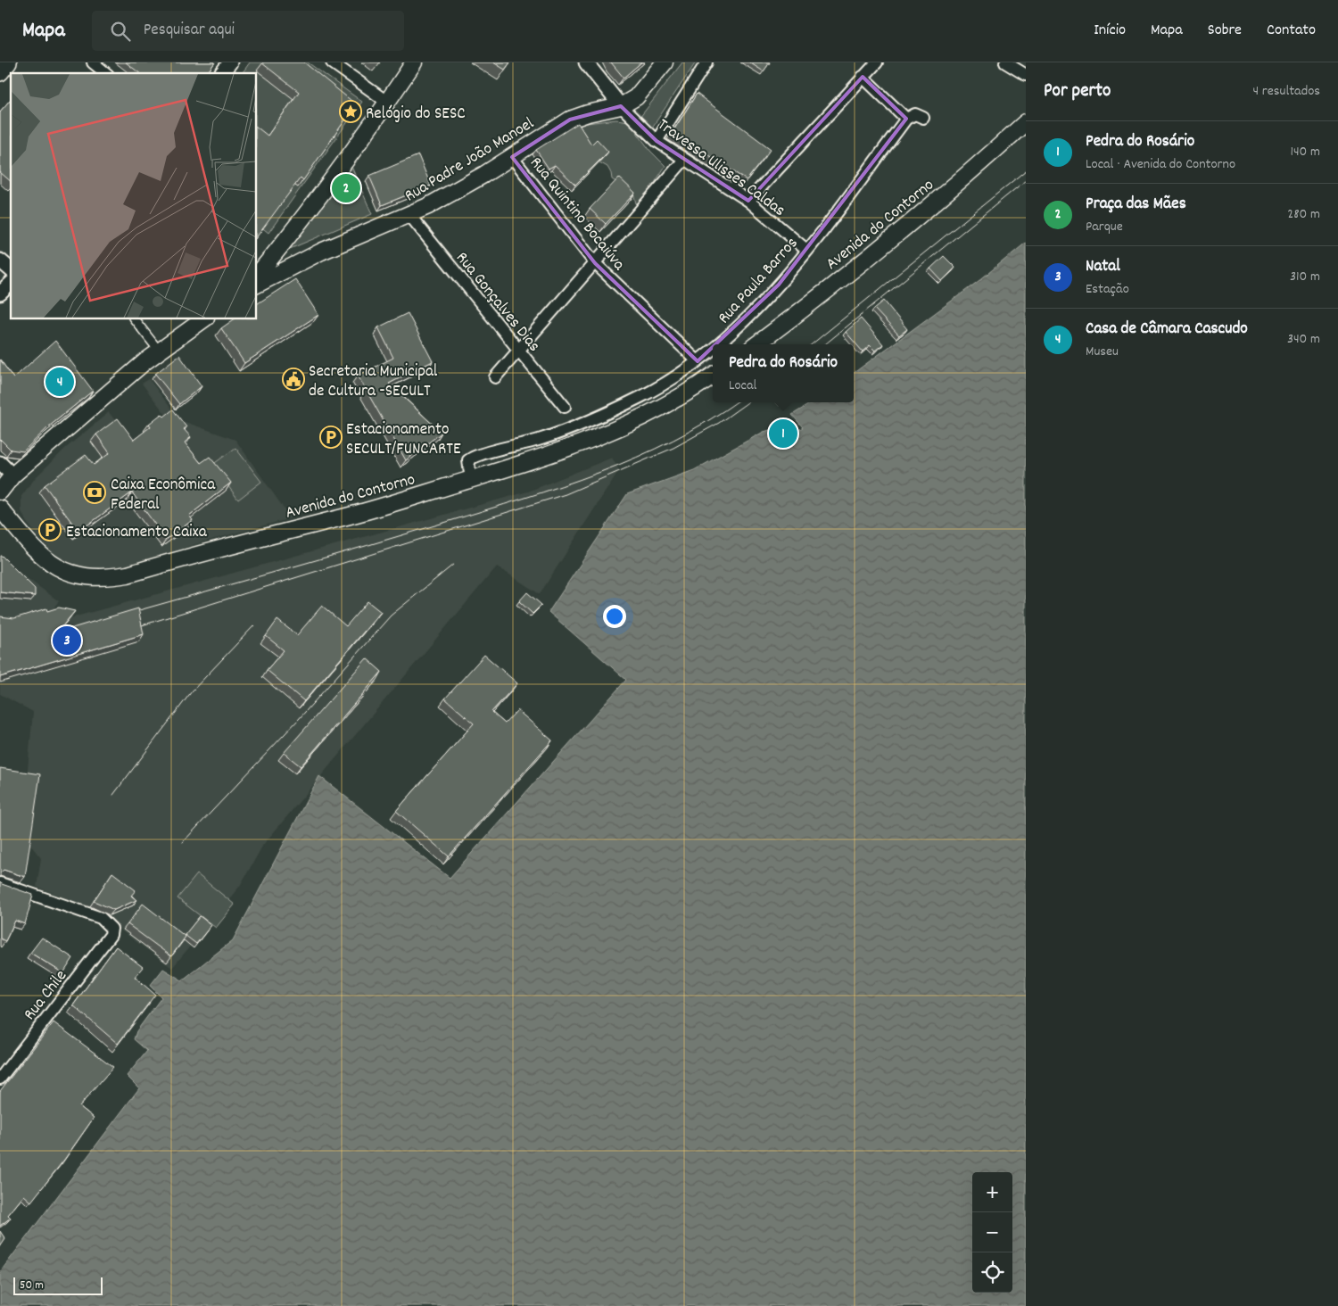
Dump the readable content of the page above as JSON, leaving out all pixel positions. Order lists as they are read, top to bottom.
{
  "streets": {
    "main road": ["Rua Padre João Manoel", "Avenida do Contorno"],
    "street": [
      "Travessa Ulisses Caldas",
      "Rua Quintino Bocaiúva",
      "Rua Paula Barros",
      "Rua Gonçalves Dias",
      "Rua Chile"
    ]
  },
  "crossings": [
    ["Rua Padre João Manoel", "Travessa Ulisses Caldas"],
    ["Rua Padre João Manoel", "Rua Quintino Bocaiúva"],
    ["Rua Padre João Manoel", "Rua Gonçalves Dias"],
    ["Travessa Ulisses Caldas", "Rua Paula Barros"],
    ["Rua Quintino Bocaiúva", "Rua Paula Barros"],
    ["Avenida do Contorno", "Rua Paula Barros"]
  ],
  "places": {
    "place": ["Relógio do SESC"],
    "public building": ["Secretaria Municipal de Cultura -SECULT"],
    "parking": ["Estacionamento SECULT/FUNCARTE", "Estacionamento Caixa"],
    "bank": ["Caixa Econômica Federal"]
  },
  "scale_bar": "50 m",
  "page": {
    "header": "Mapa",
    "search": "Pesquisar aqui",
    "nav": [
      "Início",
      "Mapa",
      "Sobre",
      "Contato"
    ],
    "heading": ["Por perto", "4 resultados"],
    "list": [
      {
        "mark": "1",
        "name": "Pedra do Rosário",
        "note": "Local · Avenida do Contorno",
        "value": "140 m"
      },
      {
        "mark": "2",
        "name": "Praça das Mães",
        "note": "Parque",
        "value": "280 m"
      },
      {
        "mark": "3",
        "name": "Natal",
        "note": "Estação",
        "value": "310 m"
      },
      {
        "mark": "4",
        "name": "Casa de Câmara Cascudo",
        "note": "Museu",
        "value": "340 m"
      }
    ],
    "pins": [
      "2",
      "4",
      "1",
      "3"
    ],
    "popup": ["Pedra do Rosário", "Local"],
    "map_buttons": ["+", "−"],
    "scale": "50 m"
  }
}
